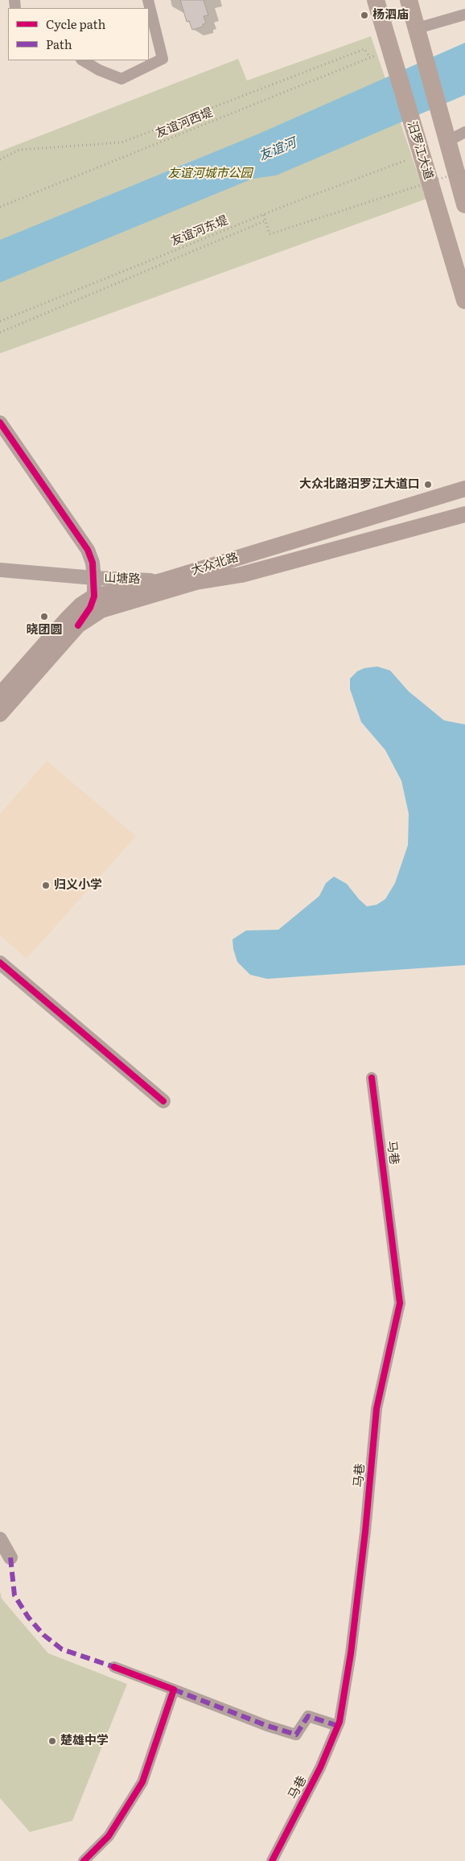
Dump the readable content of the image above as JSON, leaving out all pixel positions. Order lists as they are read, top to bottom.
{
  "streets": {
    "main road": ["汨罗江大道", "大众北路"],
    "street": ["山塘路", "马巷"],
    "path": ["友谊河西堤", "友谊河东堤"]
  },
  "crossings": [
    ["友谊河西堤", "汨罗江大道"],
    ["汨罗江大道", "友谊河东堤"],
    ["大众北路", "山塘路"]
  ],
  "water": ["友谊河"],
  "parks": ["友谊河城市公园"],
  "places": [
    "杨泗庙",
    "大众北路汨罗江大道口",
    "晓团圆",
    "归义小学",
    "楚雄中学"
  ],
  "legend": ["Cycle path", "Path"]
}
